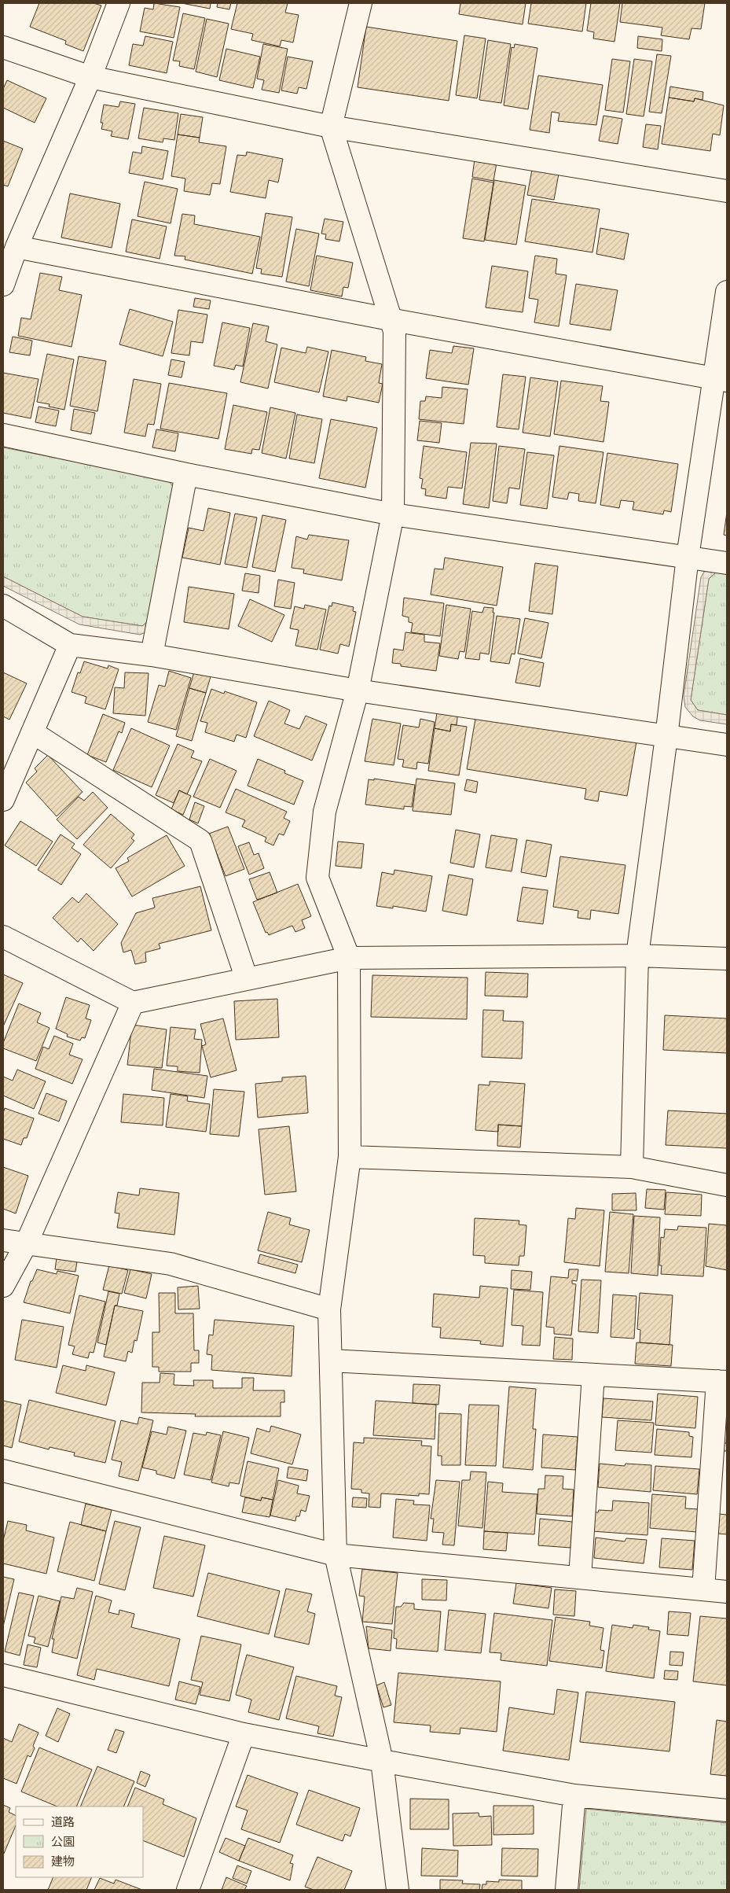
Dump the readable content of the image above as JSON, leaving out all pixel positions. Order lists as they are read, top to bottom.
{
  "legend": ["道路", "公園", "建物"]
}
